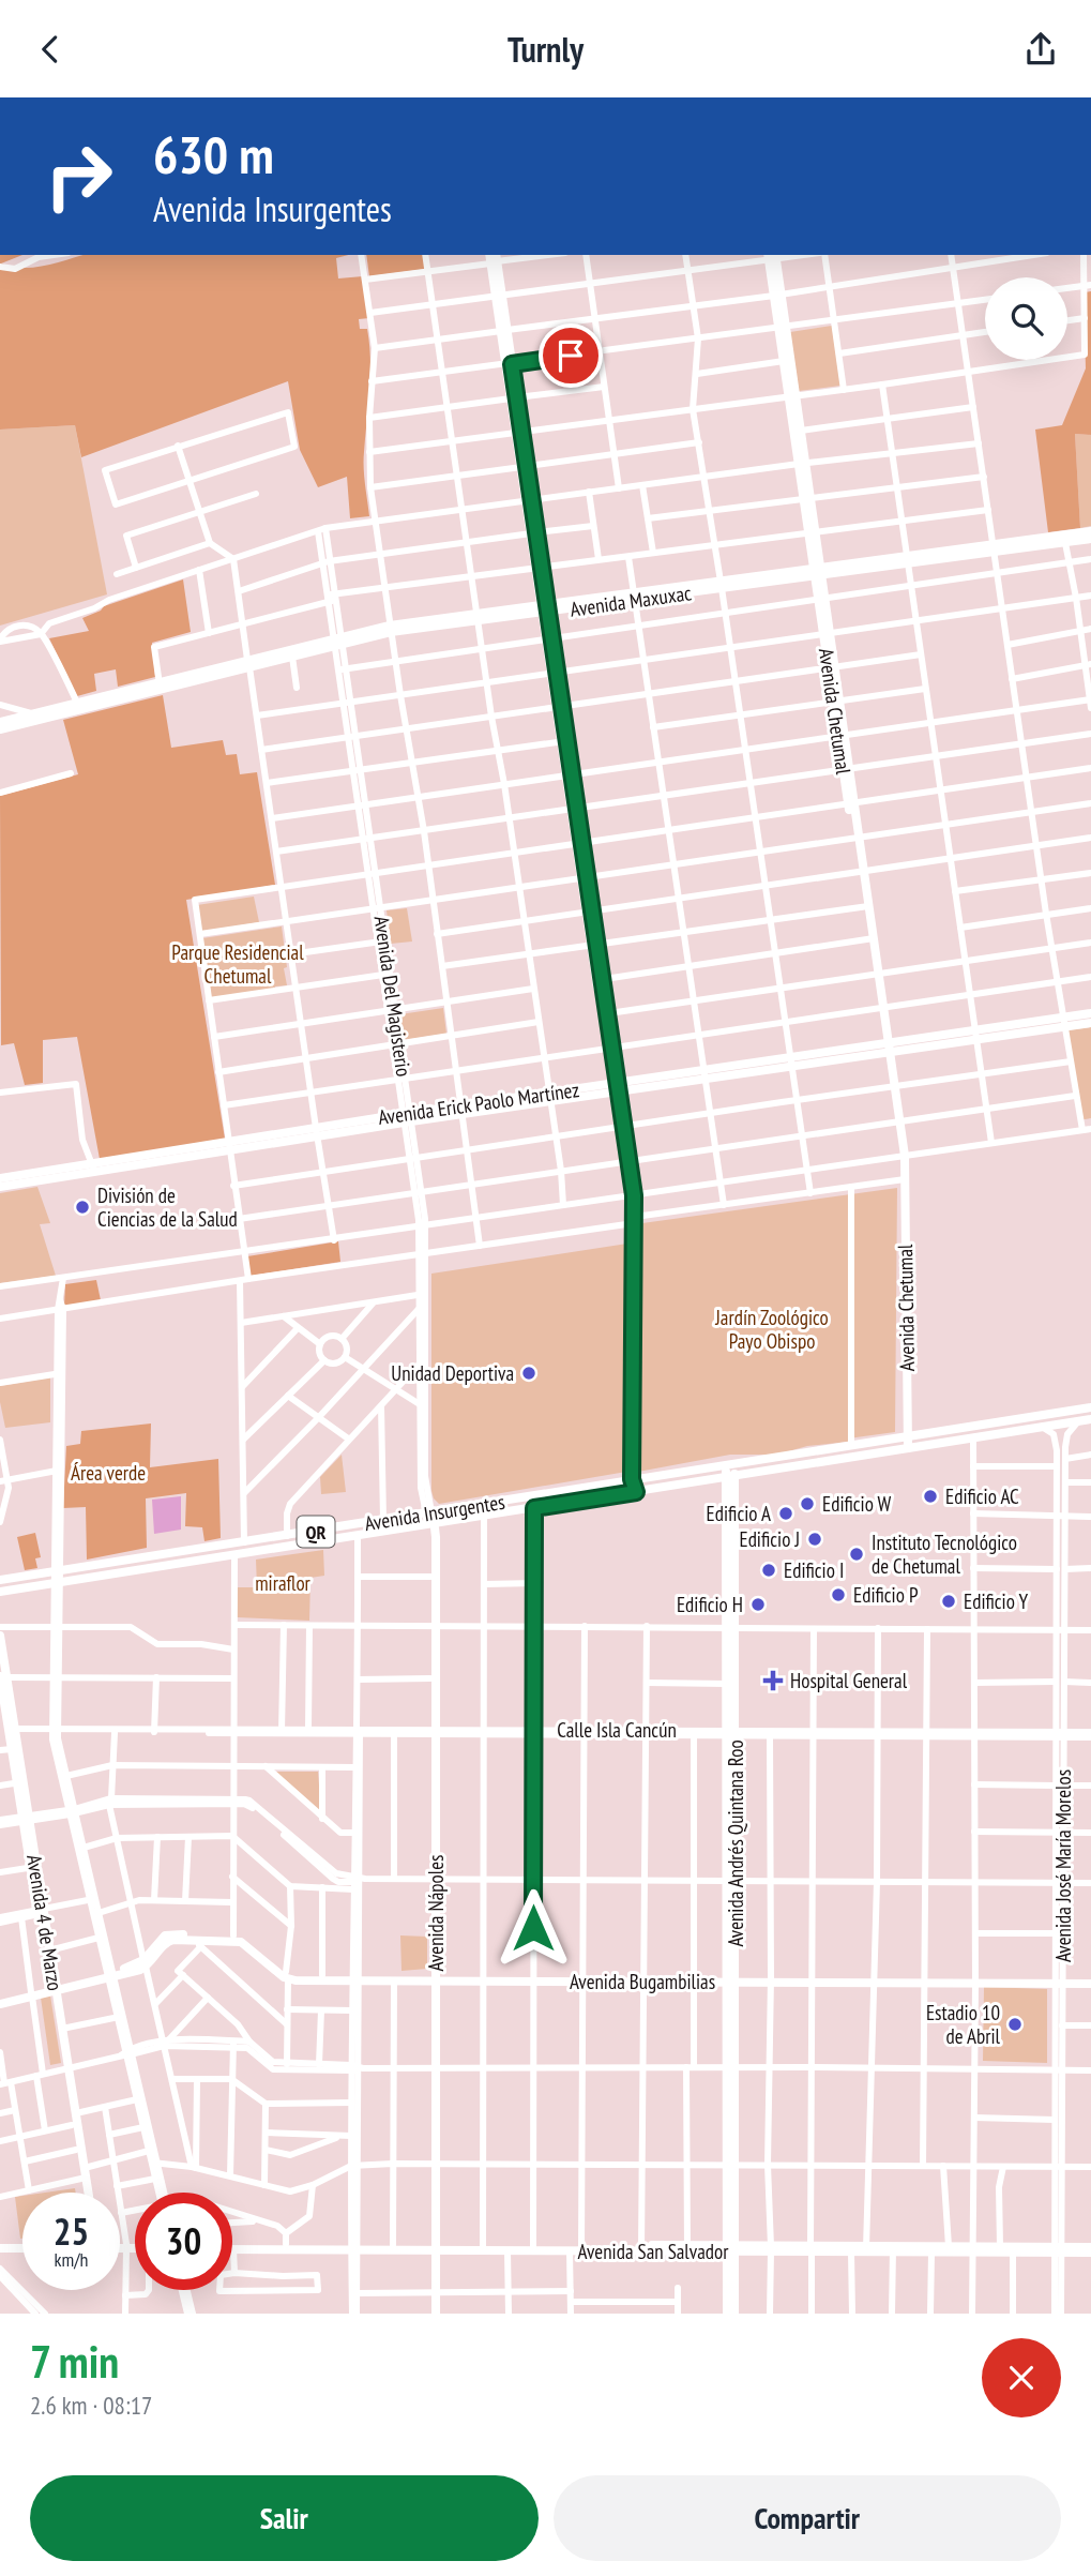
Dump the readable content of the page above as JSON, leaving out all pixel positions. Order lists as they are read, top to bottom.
{
  "streets": {
    "main road": [
      "Avenida Maxuxac",
      "Avenida Chetumal",
      "Avenida Erick Paolo Martínez",
      "Avenida Insurgentes",
      "QR",
      "Avenida Andrés Quintana Roo",
      "Avenida Nápoles",
      "Avenida 4 de Marzo",
      "Avenida Bugambilias",
      "Avenida San Salvador"
    ],
    "street": ["Avenida Del Magisterio", "Calle Isla Cancún", "Avenida José María Morelos"]
  },
  "crossings": [
    ["Avenida Maxuxac", "Avenida Chetumal"],
    ["Avenida Maxuxac", "Avenida Del Magisterio"],
    ["Avenida Chetumal", "Avenida Erick Paolo Martínez"],
    ["Avenida Chetumal", "Avenida Insurgentes"],
    ["Avenida Del Magisterio", "Avenida Erick Paolo Martínez"],
    ["Avenida Del Magisterio", "Avenida Insurgentes"],
    ["Avenida Del Magisterio", "Avenida Nápoles"],
    ["Avenida Insurgentes", "Avenida Andrés Quintana Roo"],
    ["Avenida Insurgentes", "Avenida José María Morelos"],
    ["Avenida Insurgentes", "Avenida Nápoles"],
    ["Calle Isla Cancún", "Avenida Andrés Quintana Roo"],
    ["Calle Isla Cancún", "Avenida José María Morelos"],
    ["Calle Isla Cancún", "Avenida Nápoles"],
    ["Calle Isla Cancún", "Avenida 4 de Marzo"],
    ["Avenida Andrés Quintana Roo", "Avenida Bugambilias"],
    ["Avenida Andrés Quintana Roo", "Avenida San Salvador"],
    ["Avenida José María Morelos", "Avenida Bugambilias"],
    ["Avenida José María Morelos", "Avenida San Salvador"],
    ["Avenida Nápoles", "Avenida Bugambilias"],
    ["Avenida Nápoles", "Avenida San Salvador"]
  ],
  "parks": [
    "Parque Residencial Chetumal",
    "Jardín Zoológico Payo Obispo",
    "Área verde",
    "miraflor"
  ],
  "places": {
    "other": [
      "División de Ciencias de la Salud",
      "Unidad Deportiva",
      "Edificio AC",
      "Edificio W",
      "Edificio A",
      "Edificio J",
      "Instituto Tecnológico de Chetumal",
      "Edificio I",
      "Edificio P",
      "Edificio Y",
      "Edificio H",
      "Estadio 10 de Abril"
    ],
    "health": ["Hospital General"]
  },
  "page": {
    "header": "Turnly",
    "turn": ["630 m", "Avenida Insurgentes"],
    "speed": "25 km/h",
    "limit": "30",
    "heading": ["7 min", "2.6 km · 08:17"],
    "buttons": ["Salir", "Compartir"]
  }
}
